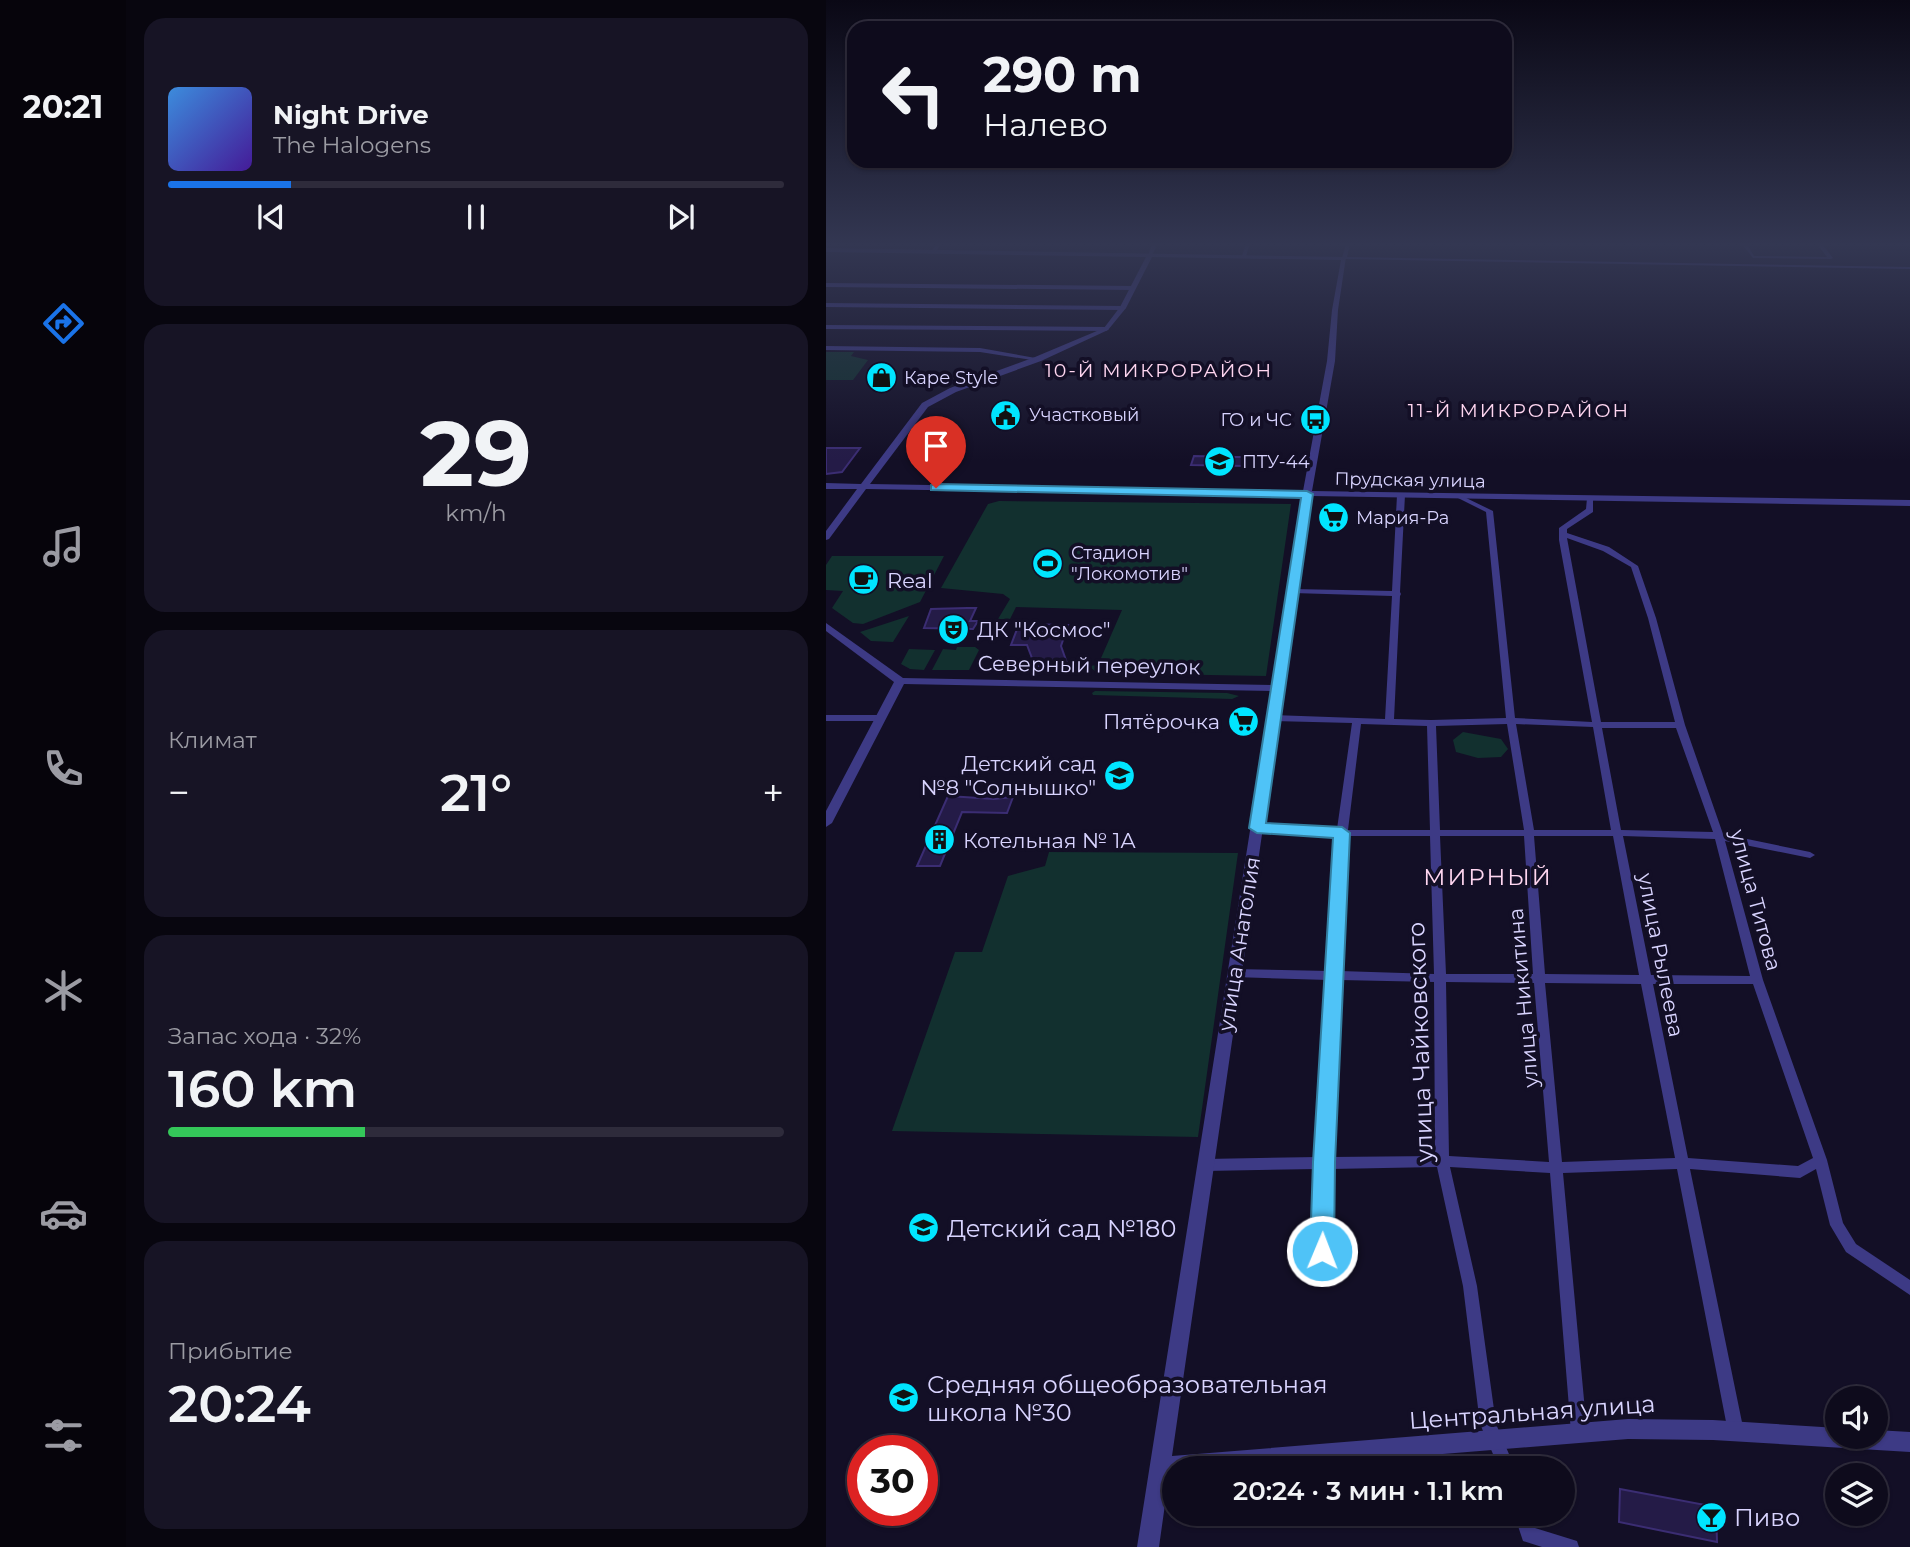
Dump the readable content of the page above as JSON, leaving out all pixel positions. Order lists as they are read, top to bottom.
{
  "streets": {
    "street": [
      "Прудская улица",
      "Северный переулок",
      "улица Титова",
      "улица Анатолия",
      "улица Рылеева",
      "улица Никитина",
      "улица Чайковского",
      "Центральная улица"
    ]
  },
  "crossings": [
    ["Прудская улица", "улица Анатолия"],
    ["Прудская улица", "улица Никитина"],
    ["Северный переулок", "улица Анатолия"],
    ["улица Титова", "улица Рылеева"],
    ["улица Анатолия", "Центральная улица"],
    ["улица Рылеева", "Центральная улица"],
    ["улица Никитина", "Центральная улица"],
    ["улица Чайковского", "Центральная улица"]
  ],
  "districts": ["10-Й МИКРОРАЙОН", "11-Й МИКРОРАЙОН", "МИРНЫЙ"],
  "places": {
    "shop": ["Каре Style"],
    "public building": ["Участковый"],
    "bus stop": ["ГО и ЧС"],
    "school or university": [
      "ПТУ-44",
      "Детский сад №8 \"Солнышко\"",
      "Детский сад №180",
      "Средняя общеобразовательная школа №30"
    ],
    "supermarket": ["Мария-Ра", "Пятёрочка"],
    "sports": ["Стадион \"Локомотив\""],
    "cafe": ["Real"],
    "theatre": ["ДК \"Космос\""],
    "building": ["Котельная № 1А"],
    "bar": ["Пиво"]
  },
  "page": {
    "tabs": "20:21",
    "turn": ["290 m", "Налево"],
    "song": ["Night Drive", "The Halogens"],
    "tile": [
      ["29", "km/h"],
      "Климат",
      ["Запас хода · 32%", "160 km"],
      ["Прибытие", "20:24"]
    ],
    "heat": ["−", "21°", "+"],
    "limit": "30",
    "trip": "20:24 · 3 мин · 1.1 km"
  }
}
